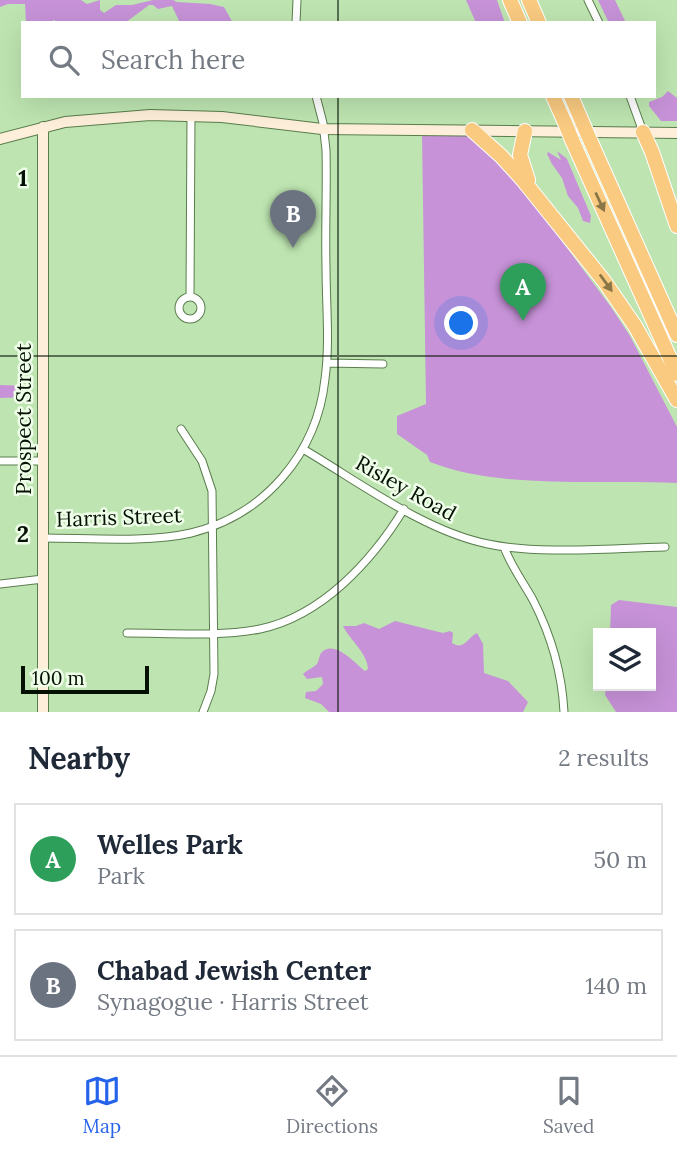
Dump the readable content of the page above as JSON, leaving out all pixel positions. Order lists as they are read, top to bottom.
{
  "streets": {
    "main road": ["Prospect Street"],
    "street": ["Risley Road", "Harris Street"]
  },
  "crossings": [
    ["Prospect Street", "Harris Street"],
    ["Risley Road", "Harris Street"]
  ],
  "scale_bar": "100 m",
  "page": {
    "search": "Search here",
    "pins": ["B", "A"],
    "scale": "100 m",
    "heading": ["Nearby", "2 results"],
    "list": [
      {
        "mark": "A",
        "name": "Welles Park",
        "note": "Park",
        "value": "50 m"
      },
      {
        "mark": "B",
        "name": "Chabad Jewish Center",
        "note": "Synagogue · Harris Street",
        "value": "140 m"
      }
    ],
    "nav": ["Map", "Directions", "Saved"]
  },
  "grid": {
    "rows": ["1", "2"]
  }
}
